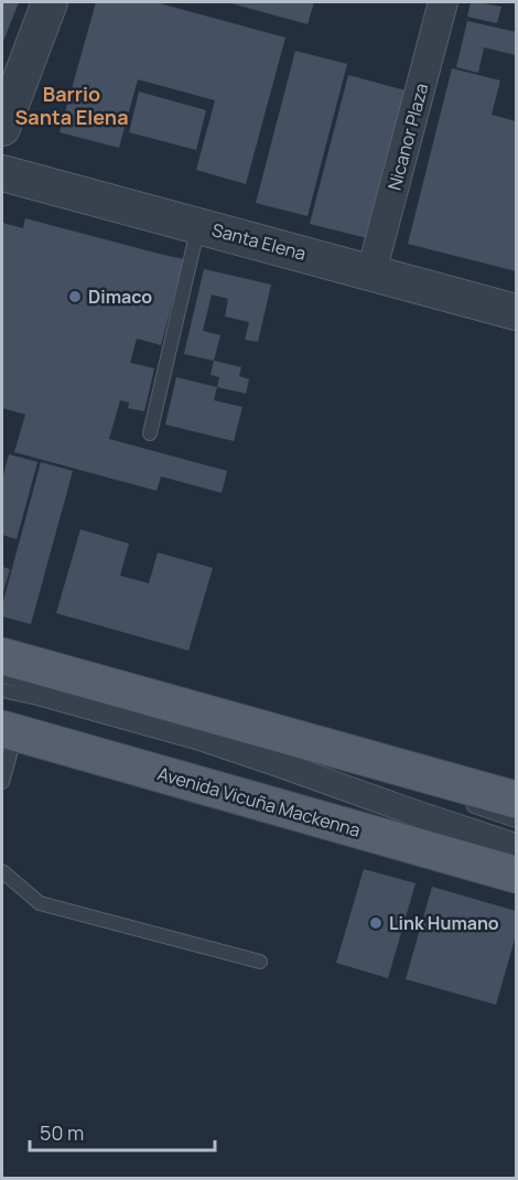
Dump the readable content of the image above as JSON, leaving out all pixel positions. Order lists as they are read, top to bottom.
{
  "streets": {
    "main road": ["Avenida Vicuña Mackenna"],
    "street": ["Nicanor Plaza", "Santa Elena"]
  },
  "crossings": [
    ["Nicanor Plaza", "Santa Elena"]
  ],
  "districts": ["Barrio Santa Elena"],
  "places": ["Dimaco", "Link Humano"],
  "scale_bar": "50 m"
}
